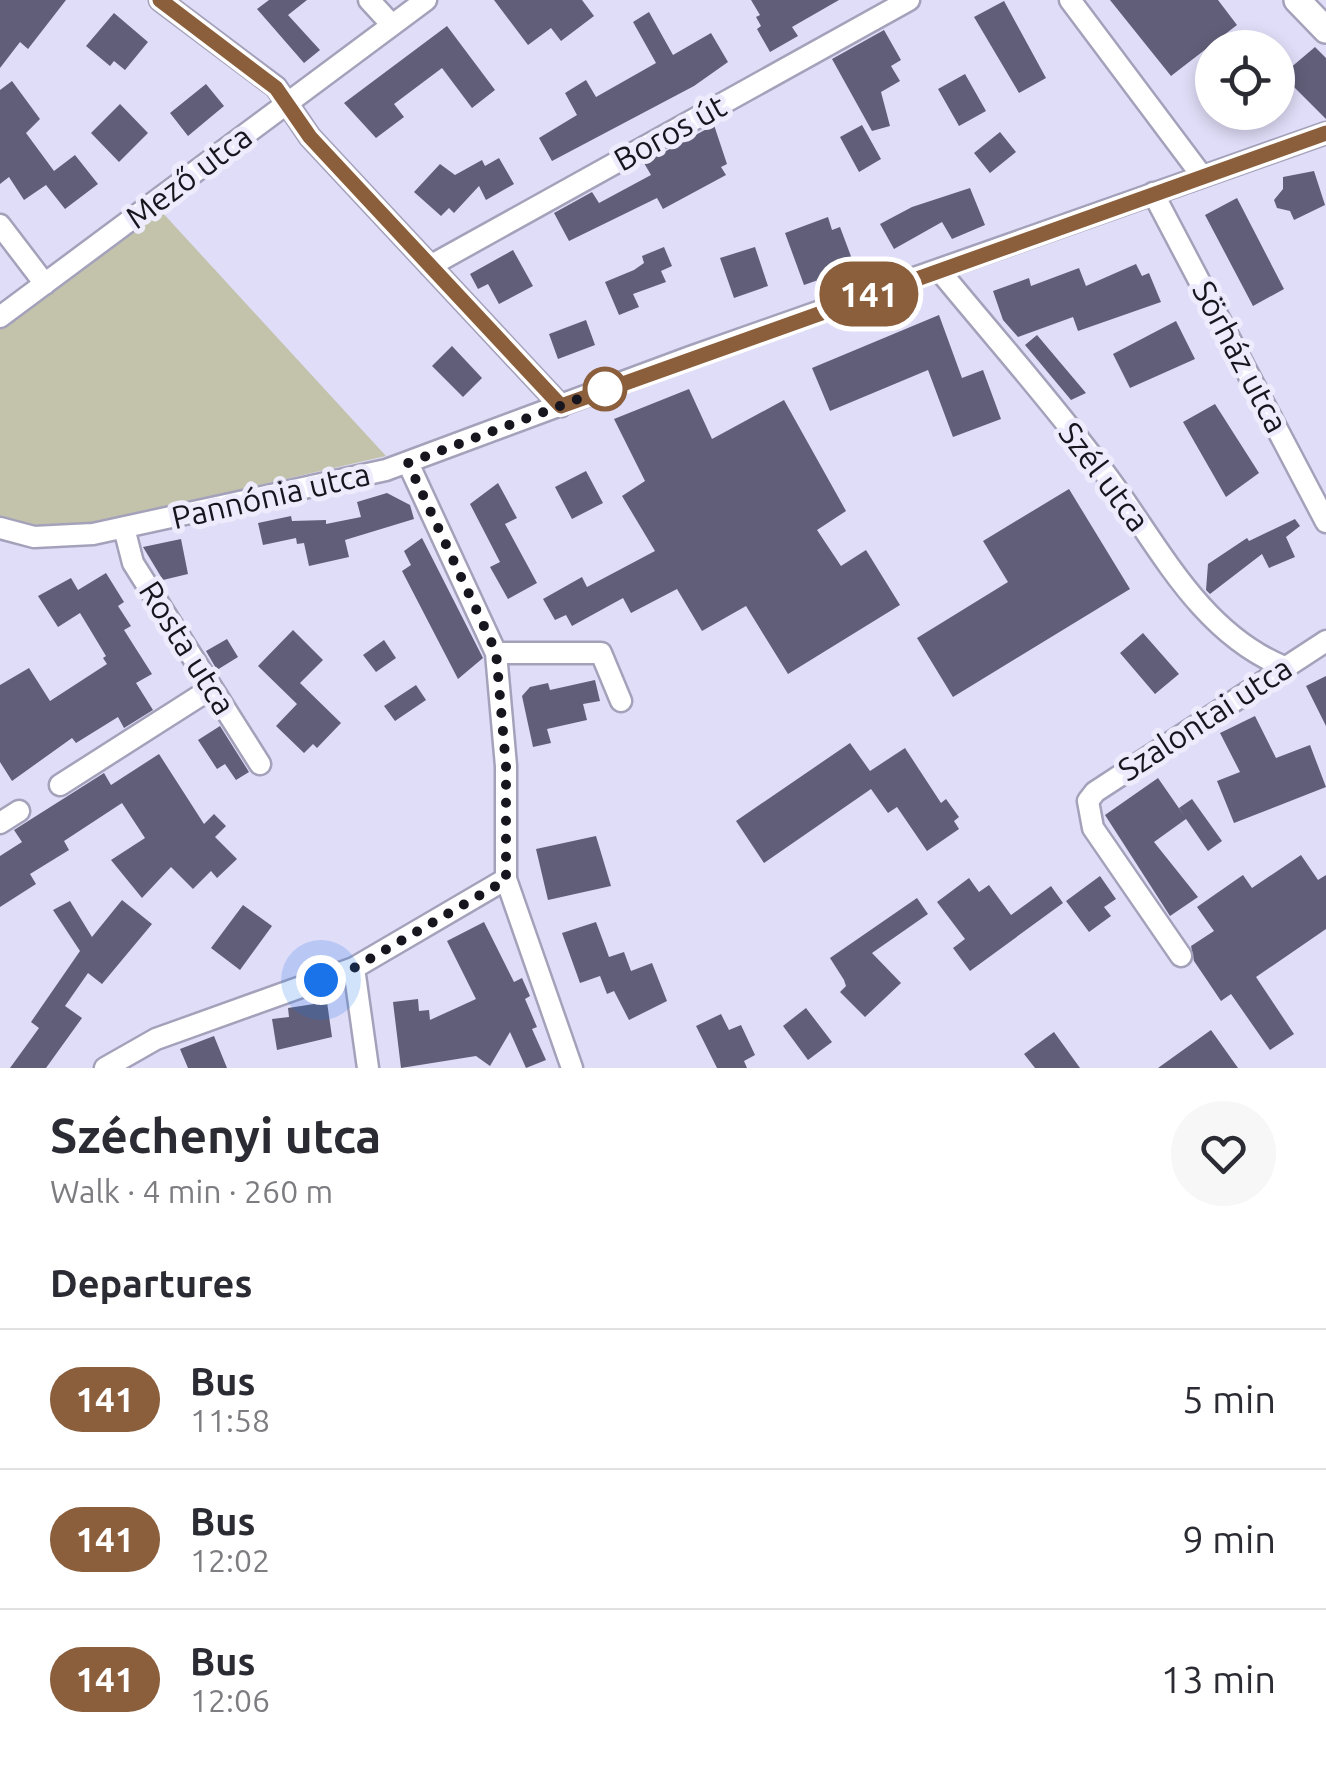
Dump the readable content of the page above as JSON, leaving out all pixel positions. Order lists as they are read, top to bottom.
{
  "streets": {
    "street": [
      "Boros út",
      "Mező utca",
      "Sörház utca",
      "Szél utca",
      "Pannónia utca",
      "Rosta utca",
      "Szalontai utca"
    ]
  },
  "crossings": [
    ["Sörház utca", "Pannónia utca"],
    ["Szél utca", "Pannónia utca"],
    ["Szél utca", "Szalontai utca"],
    ["Pannónia utca", "Rosta utca"]
  ],
  "lines": ["bus line 141"],
  "page": {
    "on_map": "141",
    "heading": [
      ["Széchenyi utca", "Walk · 4 min · 260 m"],
      "Departures"
    ],
    "list": [
      {
        "mark": "141",
        "name": "Bus",
        "note": "11:58",
        "value": "5 min"
      },
      {
        "mark": "141",
        "name": "Bus",
        "note": "12:02",
        "value": "9 min"
      },
      {
        "mark": "141",
        "name": "Bus",
        "note": "12:06",
        "value": "13 min"
      }
    ]
  }
}
